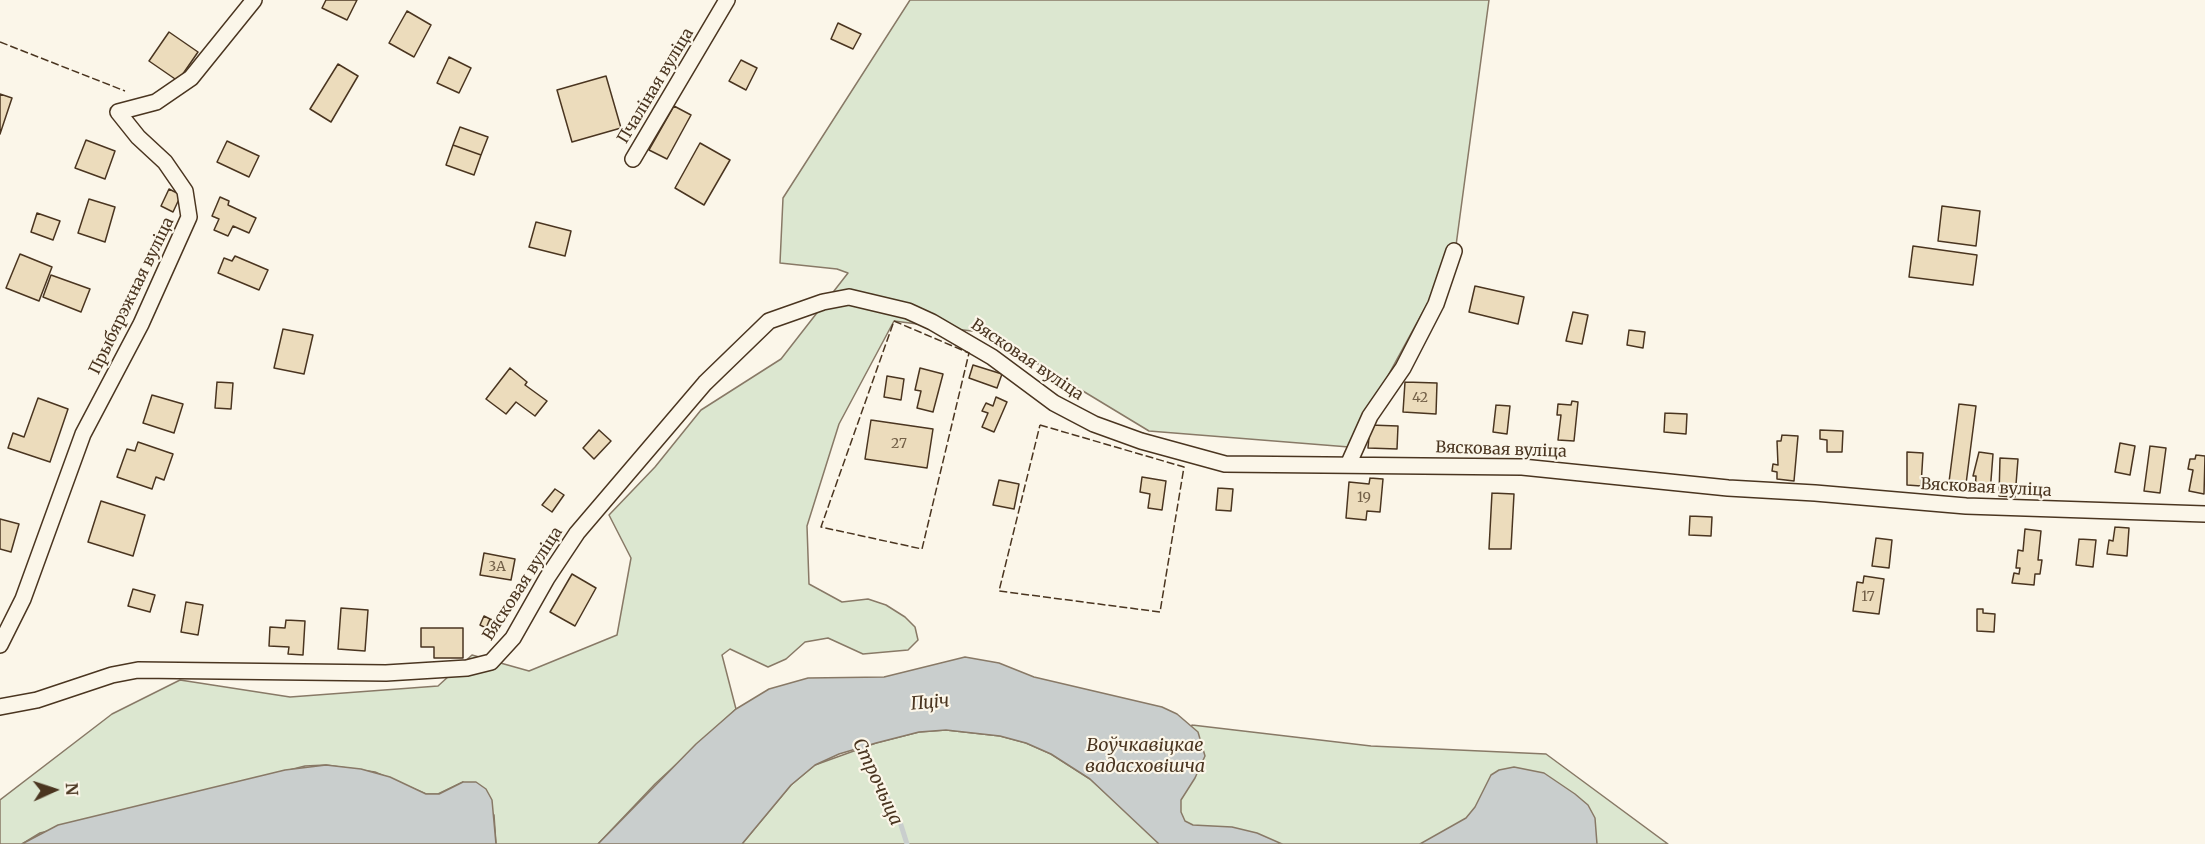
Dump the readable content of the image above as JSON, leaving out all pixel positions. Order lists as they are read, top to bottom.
{
  "streets": {
    "street": ["Пчаліная вуліца", "Прыбярэжная вуліца", "Вясковая вуліца"]
  },
  "water": ["Пціч", "Воўчкавіцкае вадасховішча", "Строчыца"],
  "house_numbers": [
    "42",
    "27",
    "19",
    "3А",
    "17"
  ],
  "north": "right"
}
